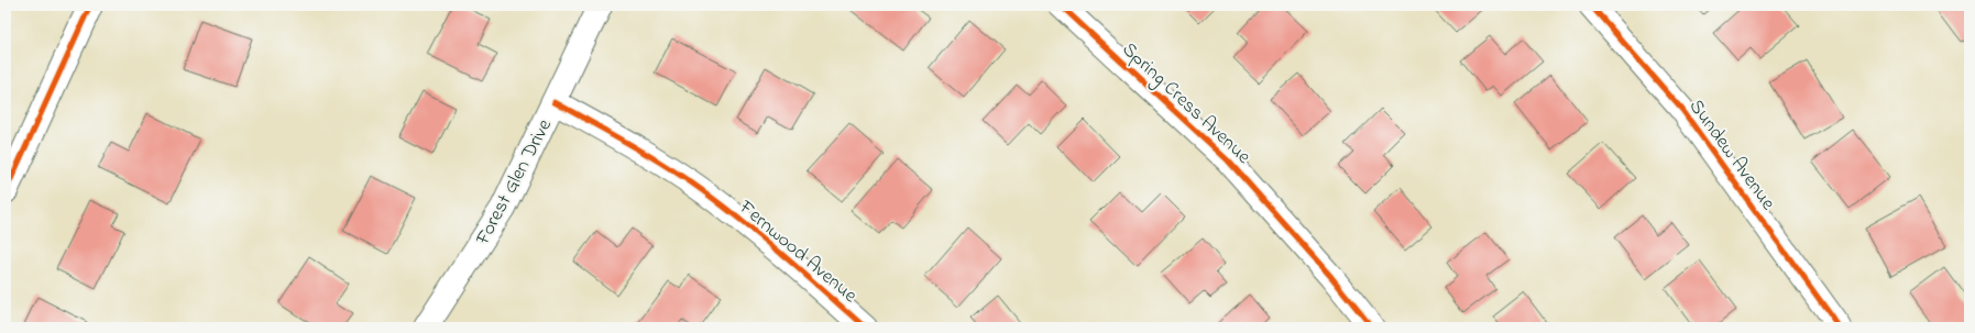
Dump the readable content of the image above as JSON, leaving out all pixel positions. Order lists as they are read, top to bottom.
{
  "streets": {
    "street": [
      "Spring Cress Avenue",
      "Sundew Avenue",
      "Forest Glen Drive",
      "Fernwood Avenue"
    ]
  },
  "crossings": [
    ["Forest Glen Drive", "Fernwood Avenue"]
  ]
}
